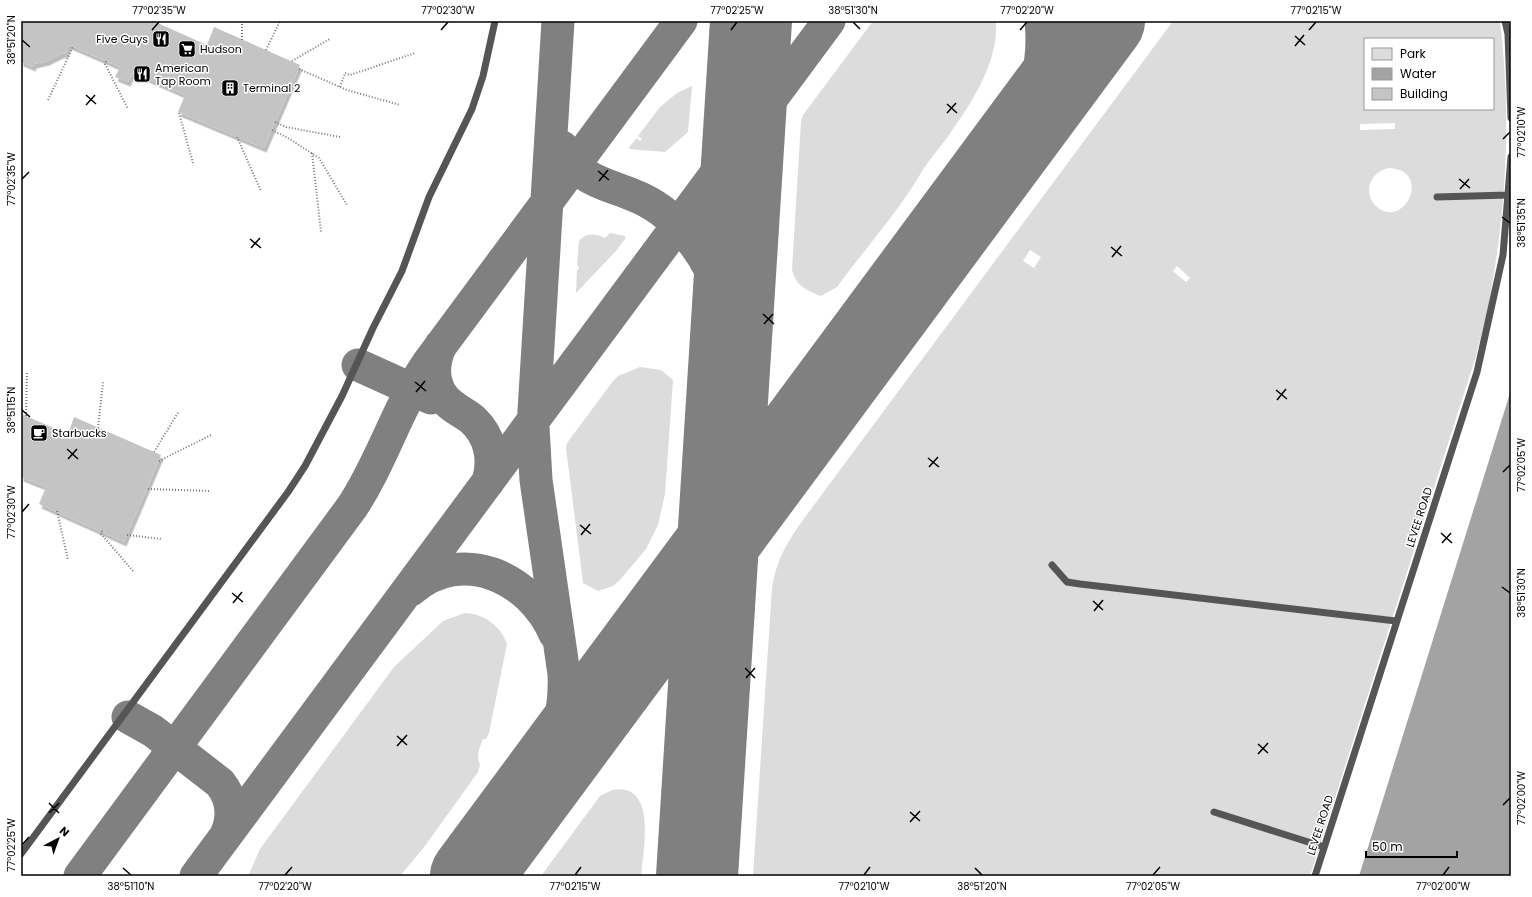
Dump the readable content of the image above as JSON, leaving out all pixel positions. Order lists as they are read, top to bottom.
{
  "streets": {
    "lane": ["LEVEE ROAD"]
  },
  "places": {
    "restaurant": ["Five Guys", "American Tap Room"],
    "supermarket": ["Hudson"],
    "building": ["Terminal 2"],
    "cafe": ["Starbucks"]
  },
  "legend": ["Park", "Water", "Building"],
  "scale_bar": "50 m",
  "north": "top right",
  "coordinates": [
    "77°02'35\"W",
    "77°02'30\"W",
    "77°02'25\"W",
    "38°51'30\"N",
    "77°02'20\"W",
    "77°02'15\"W",
    "38°51'20\"N",
    "77°02'10\"W",
    "38°51'35\"N",
    "38°51'15\"N",
    "77°02'05\"W",
    "77°02'00\"W",
    "38°51'10\"N"
  ]
}
